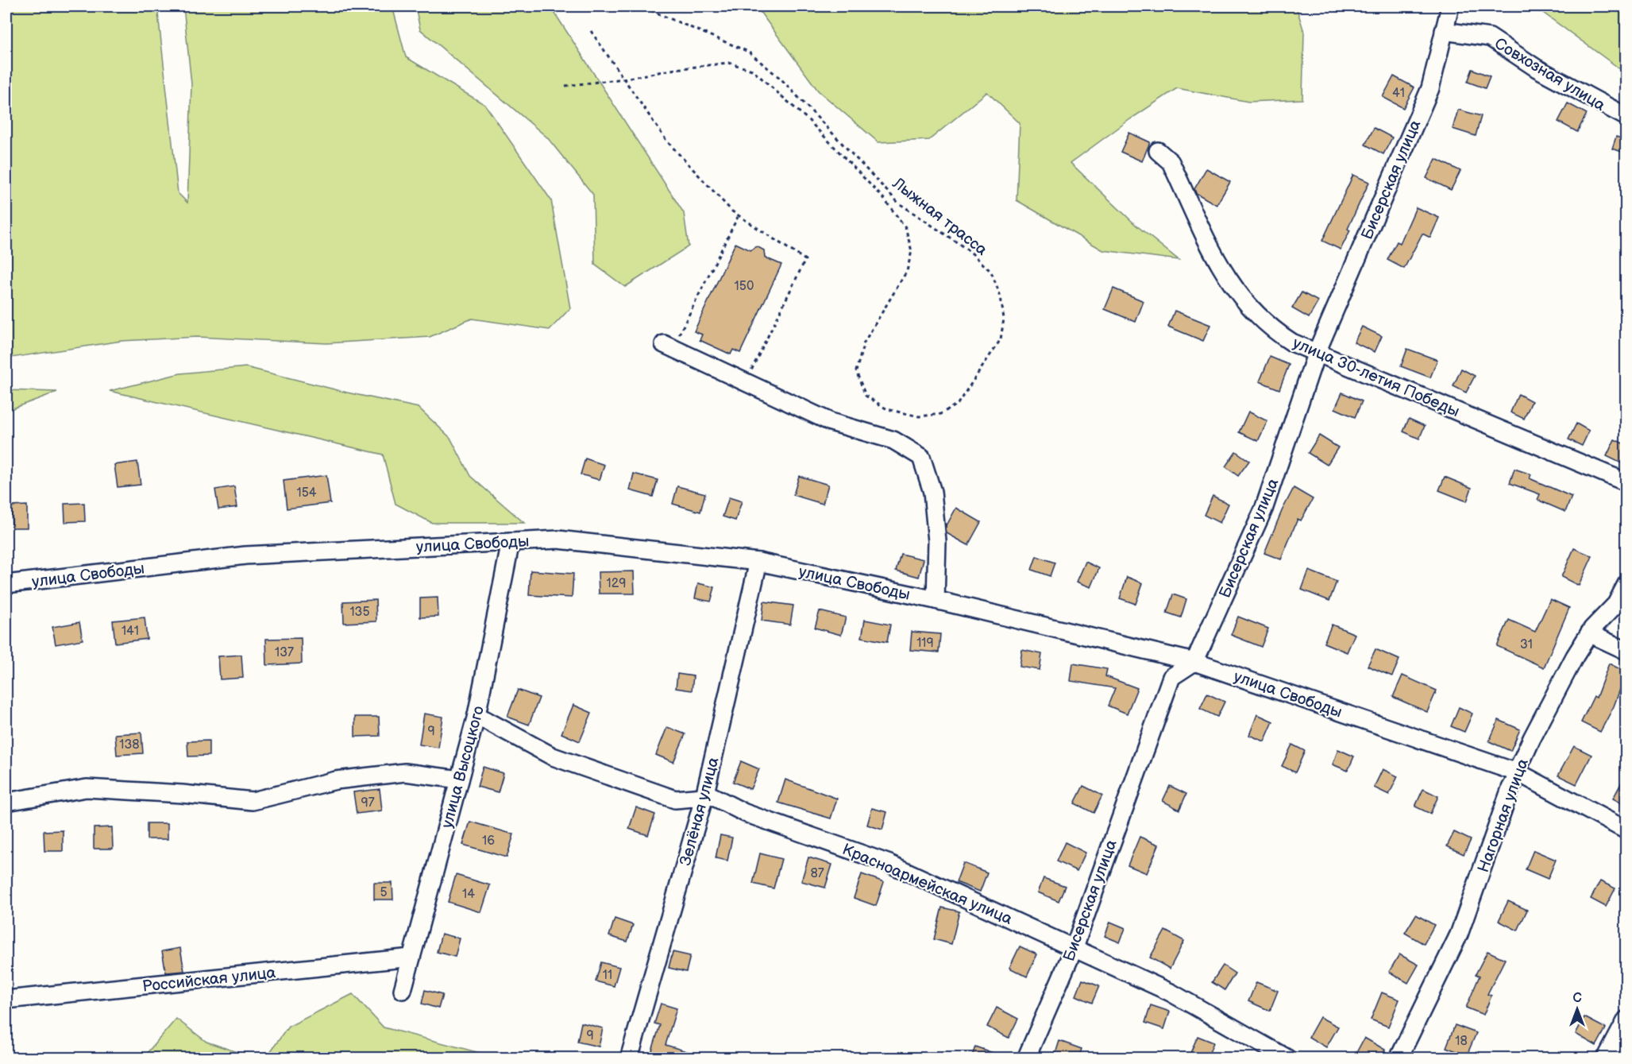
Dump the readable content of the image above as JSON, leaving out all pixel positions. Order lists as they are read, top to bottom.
{
  "streets": {
    "street": [
      "Совхозная улица",
      "Бисерская улица",
      "улица 30-летия Победы",
      "улица Свободы",
      "улица Высоцкого",
      "Зелёная улица",
      "Нагорная улица",
      "Красноармейская улица",
      "Российская улица"
    ],
    "path": ["Лыжная трасса"]
  },
  "crossings": [
    ["Совхозная улица", "Бисерская улица"],
    ["Бисерская улица", "улица 30-летия Победы"],
    ["Бисерская улица", "улица Свободы"],
    ["Бисерская улица", "Красноармейская улица"],
    ["улица Свободы", "улица Высоцкого"],
    ["улица Свободы", "Зелёная улица"],
    ["улица Свободы", "Нагорная улица"],
    ["улица Высоцкого", "Красноармейская улица"],
    ["улица Высоцкого", "Российская улица"],
    ["Зелёная улица", "Красноармейская улица"]
  ],
  "house_numbers": [
    "41",
    "150",
    "154",
    "129",
    "135",
    "141",
    "119",
    "31",
    "137",
    "9",
    "138",
    "97",
    "16",
    "87",
    "5",
    "14",
    "11",
    "9",
    "18"
  ],
  "north": "top"
}
